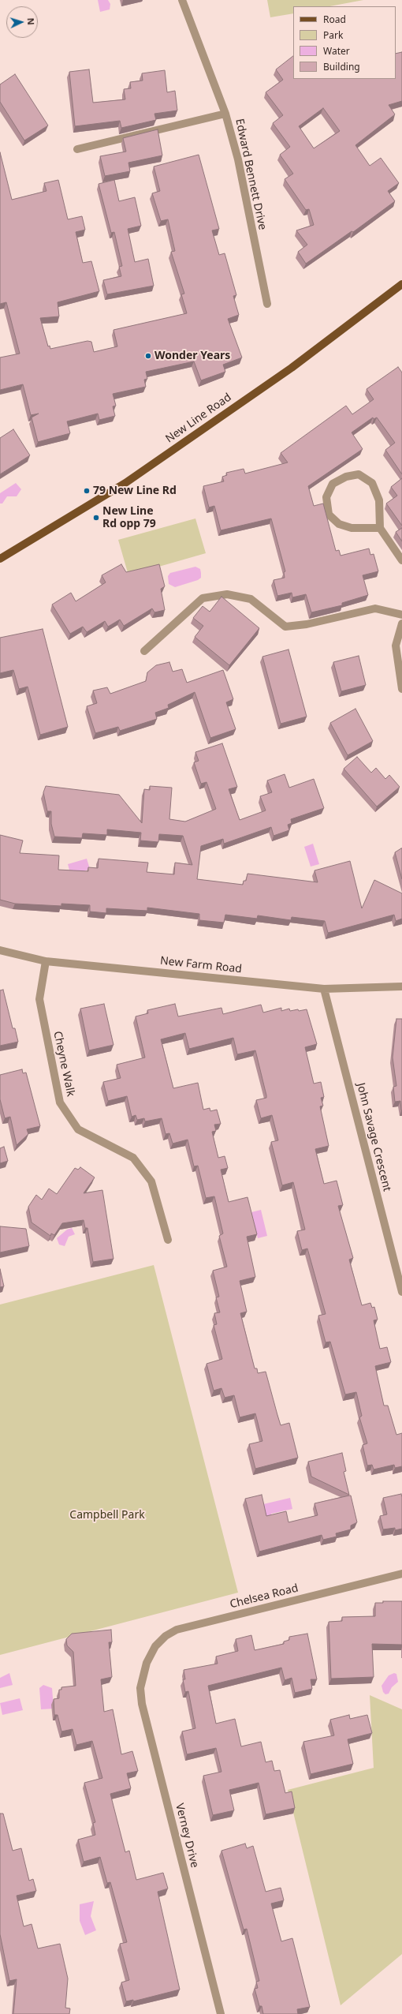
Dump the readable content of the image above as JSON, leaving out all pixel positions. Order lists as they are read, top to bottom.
{
  "streets": {
    "main road": ["New Line Road"],
    "street": [
      "Edward Bennett Drive",
      "New Farm Road",
      "Cheyne Walk",
      "John Savage Crescent",
      "Chelsea Road",
      "Verney Drive"
    ]
  },
  "crossings": [
    ["New Farm Road", "Cheyne Walk"],
    ["New Farm Road", "John Savage Crescent"],
    ["Chelsea Road", "Verney Drive"]
  ],
  "parks": ["Campbell Park"],
  "places": ["Wonder Years", "79 New Line Rd", "New Line Rd opp 79"],
  "legend": [
    "Road",
    "Park",
    "Water",
    "Building"
  ],
  "north": "right"
}
